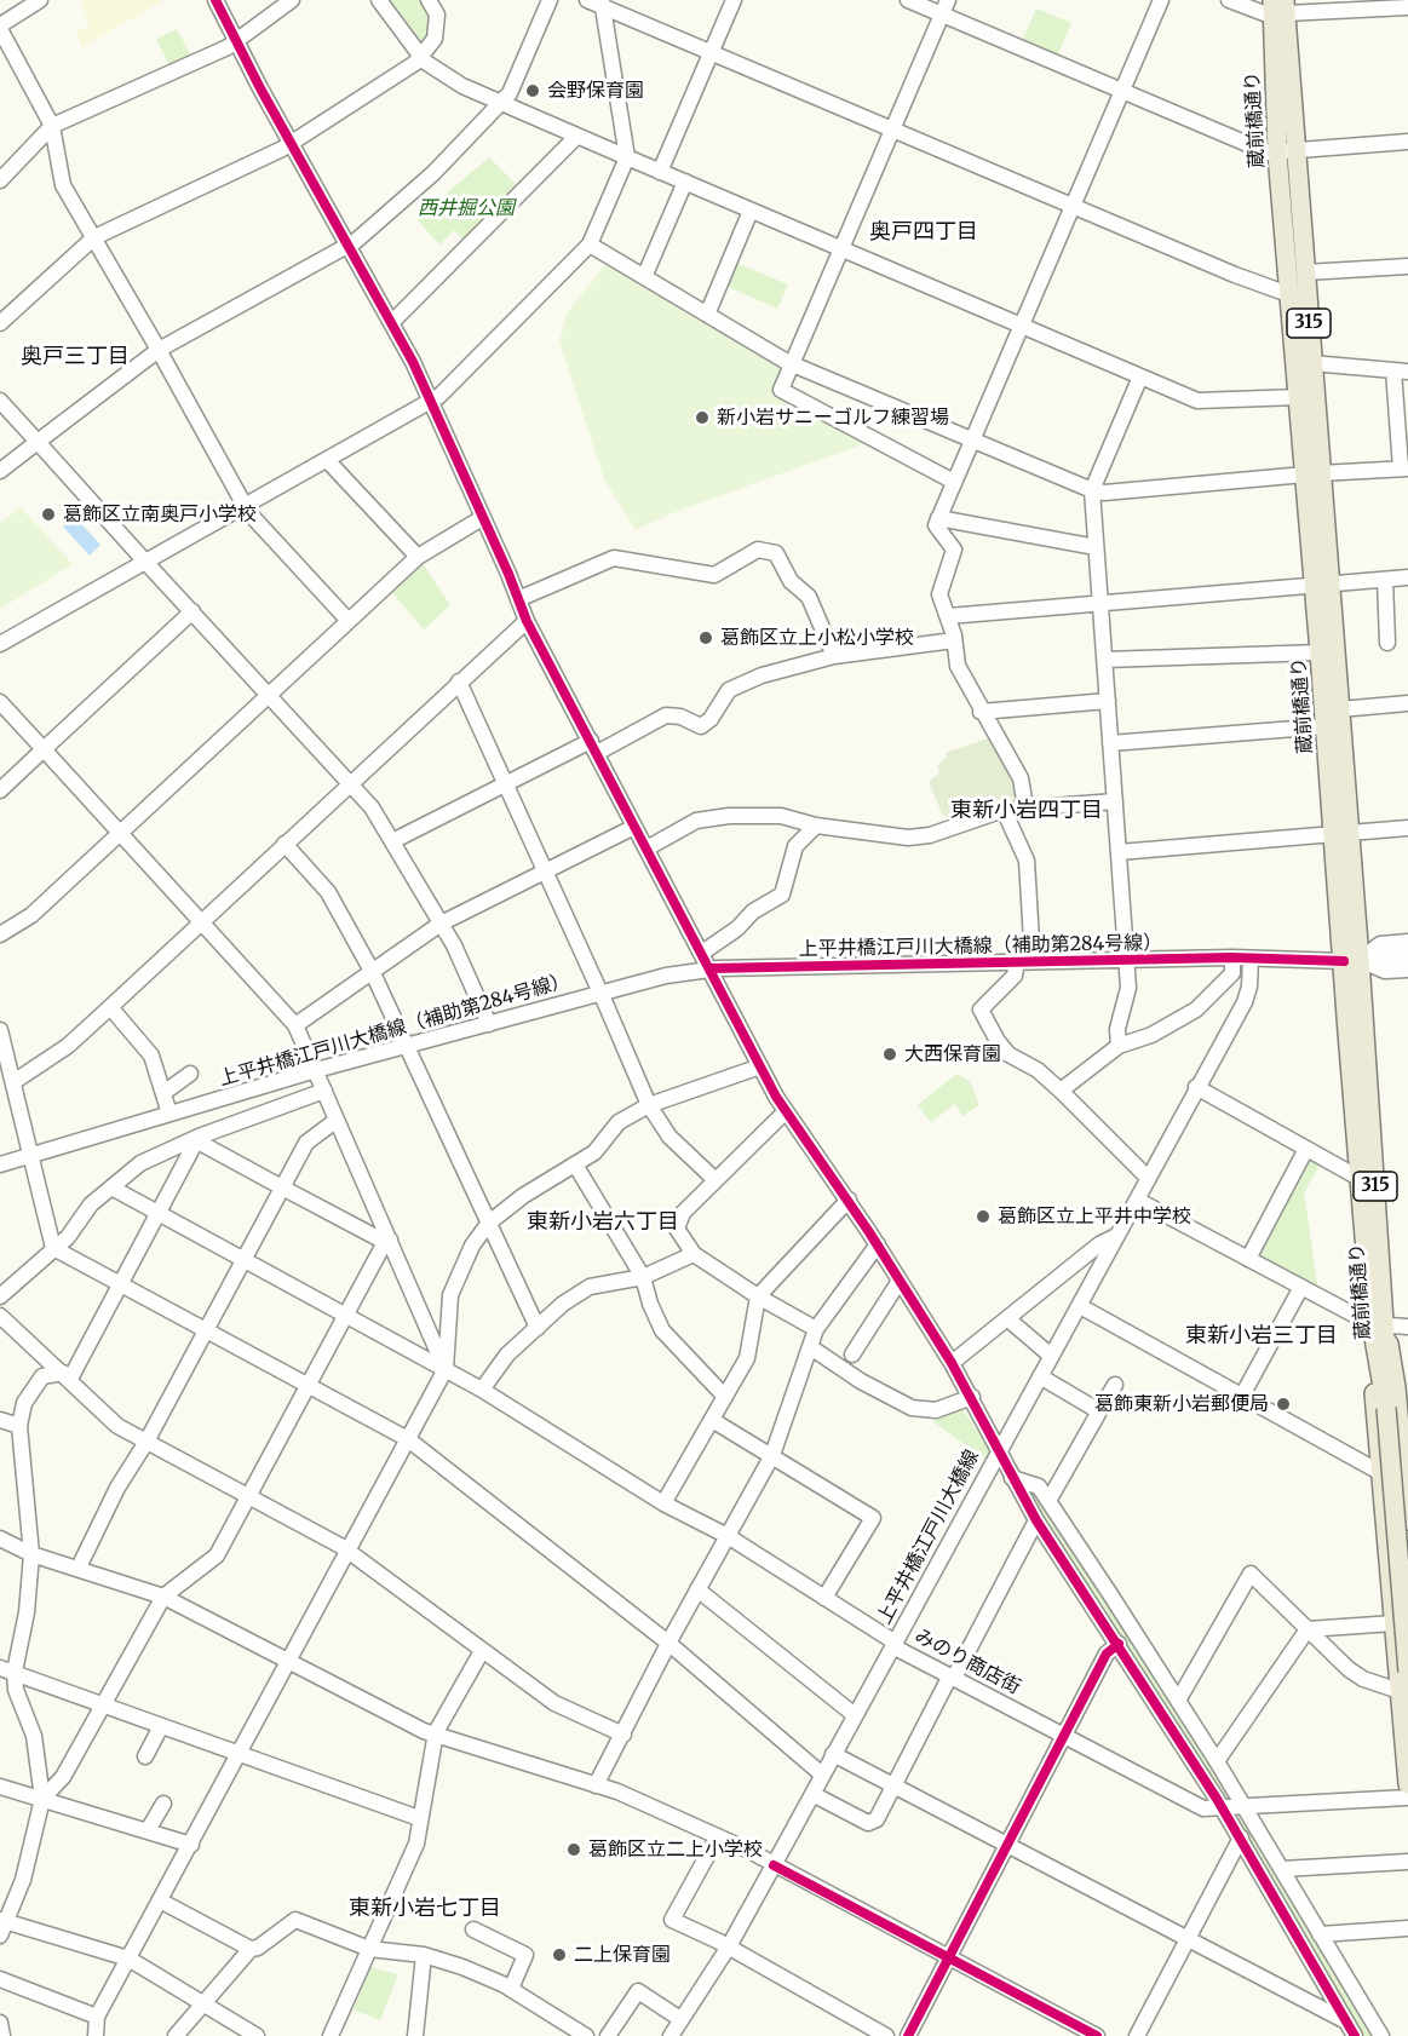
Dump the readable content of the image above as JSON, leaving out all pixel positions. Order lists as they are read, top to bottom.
{
  "streets": {
    "main road": ["蔵前橋通り", "315"],
    "street": ["上平井橋江戸川大橋線（補助第284号線）", "上平井橋江戸川大橋線", "みのり商店街"]
  },
  "crossings": [
    ["上平井橋江戸川大橋線（補助第284号線）", "上平井橋江戸川大橋線"],
    ["上平井橋江戸川大橋線", "みのり商店街"]
  ],
  "districts": [
    "奥戸四丁目",
    "奥戸三丁目",
    "東新小岩四丁目",
    "東新小岩六丁目",
    "東新小岩三丁目",
    "東新小岩七丁目"
  ],
  "parks": ["西井掘公園"],
  "places": [
    "会野保育園",
    "新小岩サニーゴルフ練習場",
    "葛飾区立南奥戸小学校",
    "葛飾区立上小松小学校",
    "大西保育園",
    "葛飾区立上平井中学校",
    "葛飾東新小岩郵便局",
    "葛飾区立二上小学校",
    "二上保育園"
  ]
}
